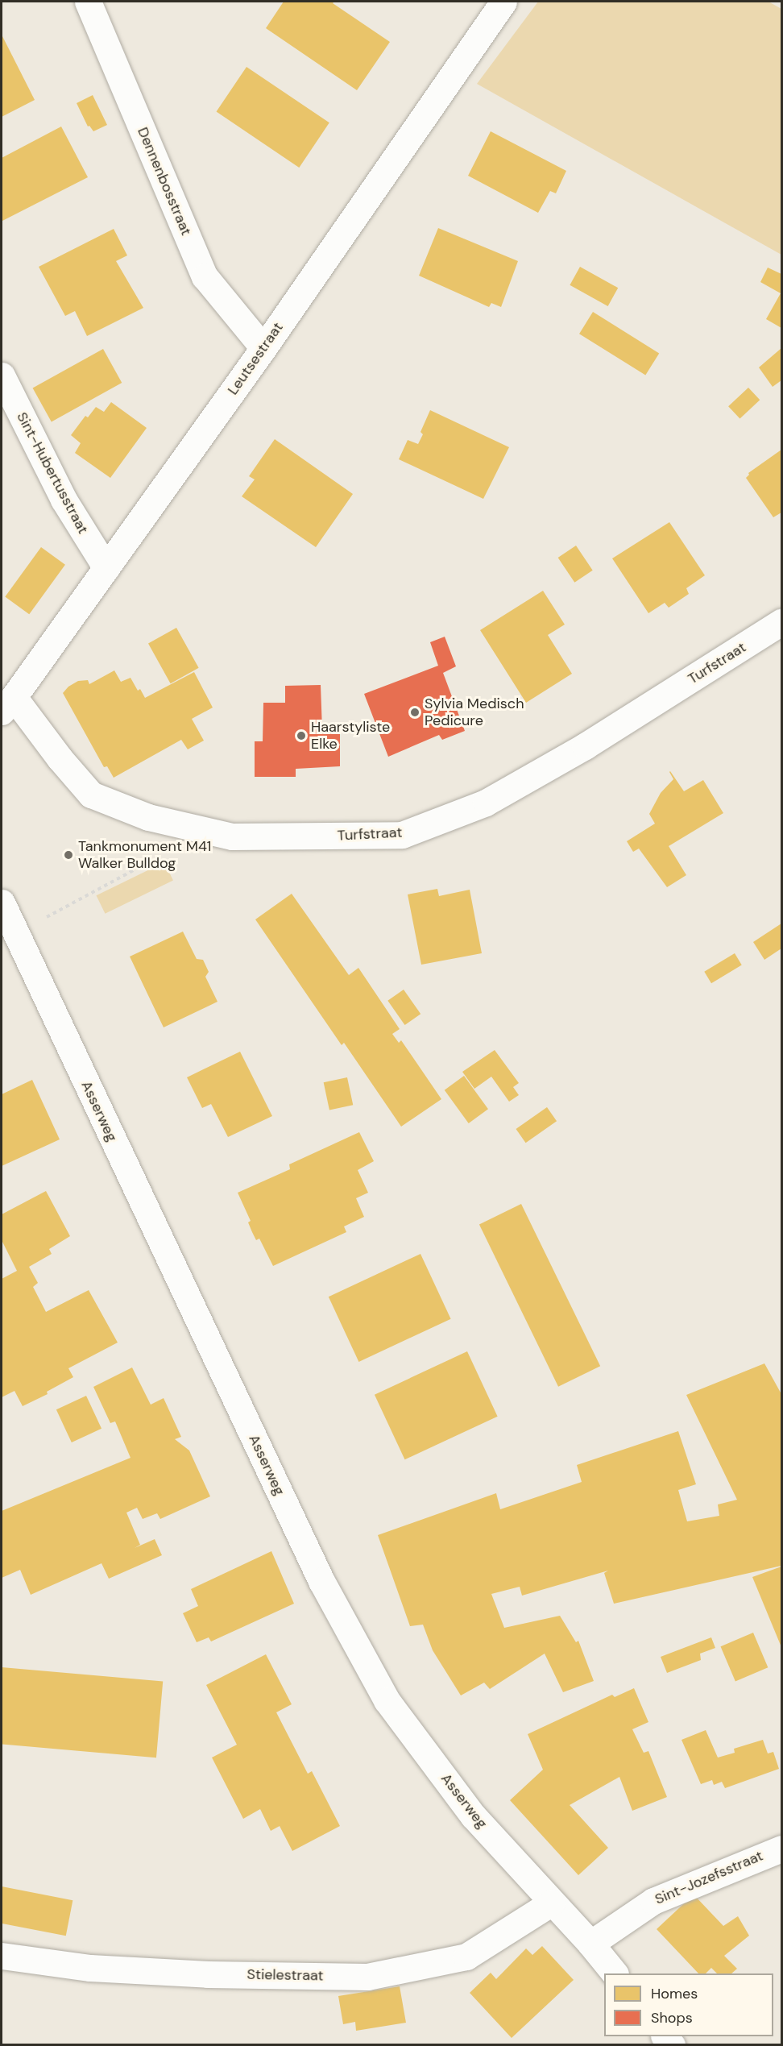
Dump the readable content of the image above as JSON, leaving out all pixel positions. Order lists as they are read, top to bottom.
{
  "streets": {
    "street": [
      "Dennenbosstraat",
      "Leutsestraat",
      "Sint-Hubertusstraat",
      "Turfstraat",
      "Asserweg",
      "Sint-Jozefsstraat",
      "Stielestraat"
    ]
  },
  "crossings": [
    ["Dennenbosstraat", "Leutsestraat"],
    ["Leutsestraat", "Sint-Hubertusstraat"],
    ["Leutsestraat", "Turfstraat"],
    ["Asserweg", "Sint-Jozefsstraat"],
    ["Asserweg", "Stielestraat"]
  ],
  "places": ["Sylvia Medisch Pedicure", "Haarstyliste Elke", "Tankmonument M41 Walker Bulldog"],
  "legend": ["Homes", "Shops"]
}
